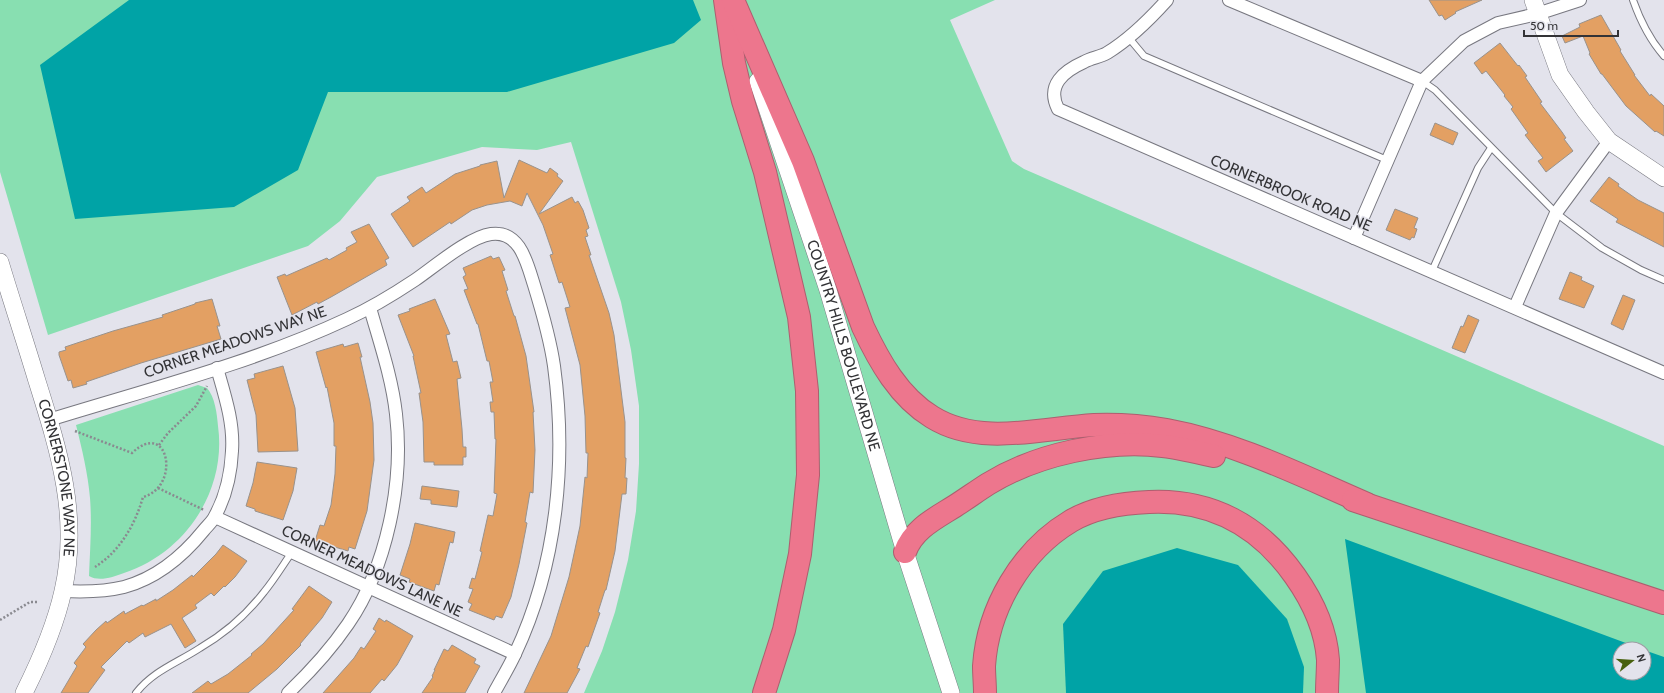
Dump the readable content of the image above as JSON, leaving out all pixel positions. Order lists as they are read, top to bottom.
{
  "streets": {
    "main road": ["COUNTRY HILLS BOULEVARD NE", "CORNERSTONE WAY NE"],
    "street": ["CORNERBROOK ROAD NE", "CORNER MEADOWS WAY NE", "CORNER MEADOWS LANE NE"]
  },
  "crossings": [
    ["CORNER MEADOWS WAY NE", "CORNERSTONE WAY NE"],
    ["CORNER MEADOWS WAY NE", "CORNER MEADOWS LANE NE"]
  ],
  "scale_bar": "50 m",
  "north": "right"
}
